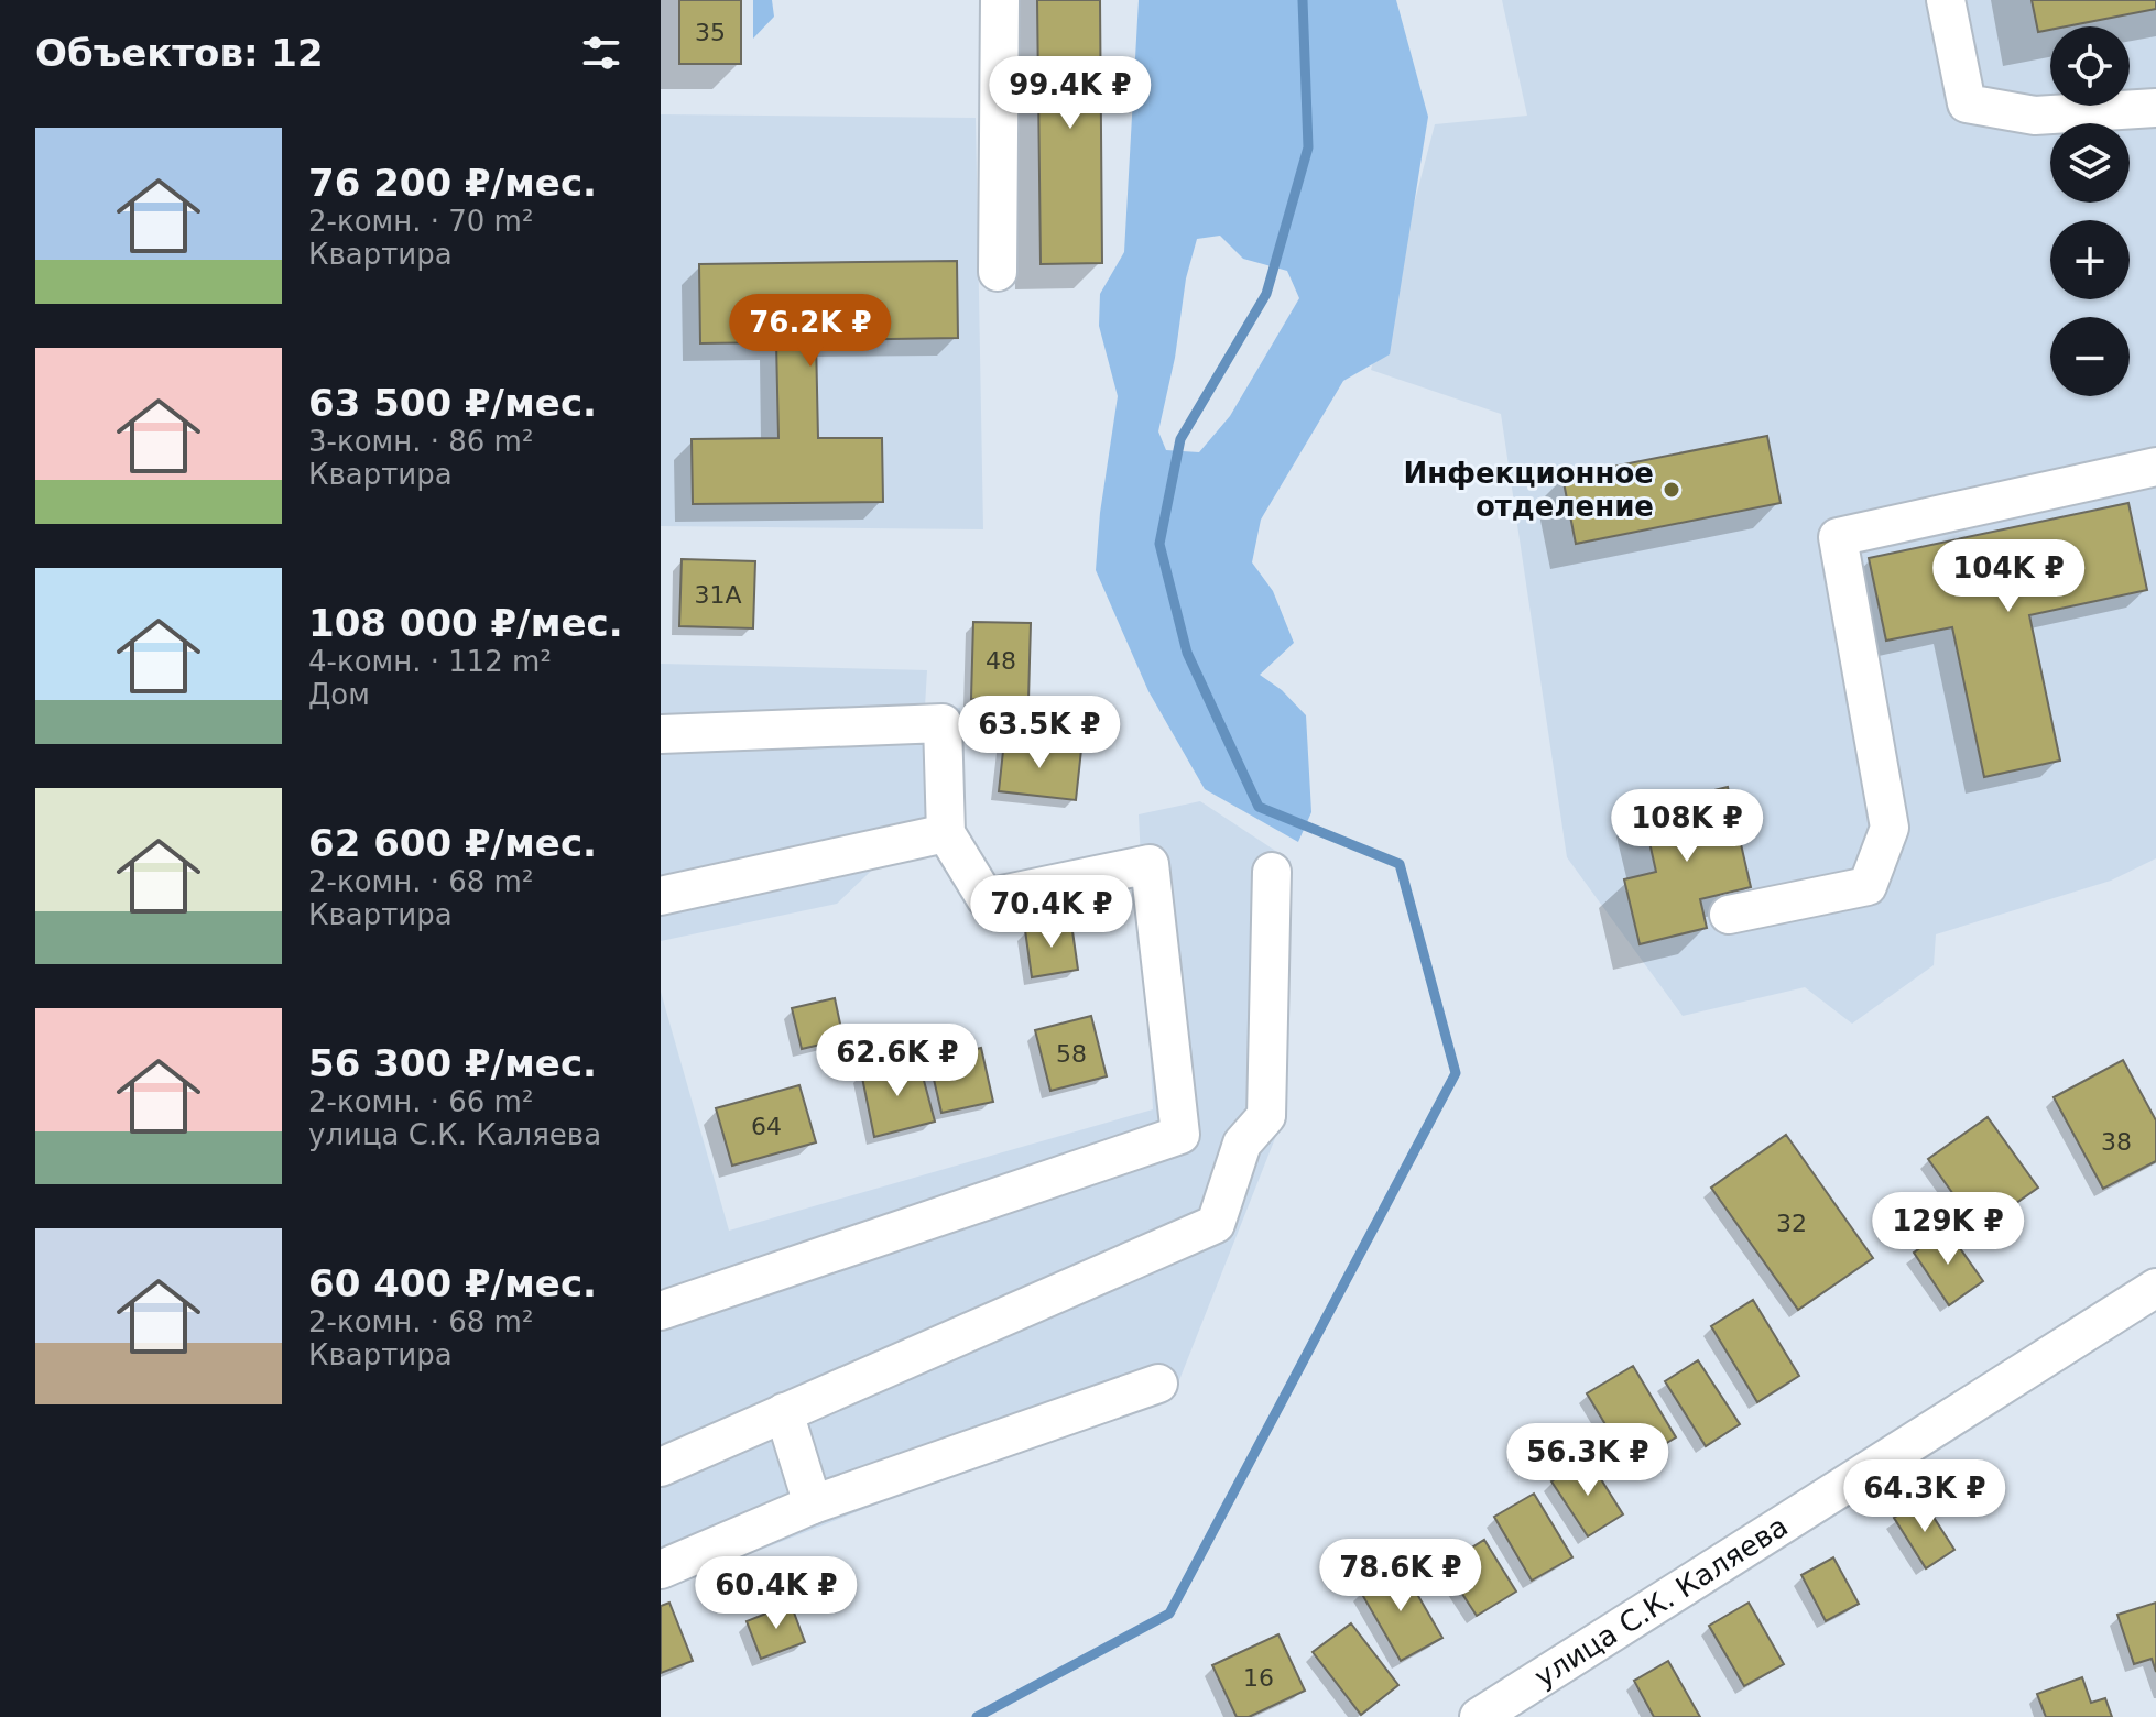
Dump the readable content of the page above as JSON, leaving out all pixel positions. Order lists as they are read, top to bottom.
{
  "streets": {
    "street": ["улица С.К. Каляева"]
  },
  "places": ["Инфекционное отделение"],
  "house_numbers": [
    "35",
    "31А",
    "48",
    "58",
    "64",
    "38",
    "32",
    "16"
  ],
  "page": {
    "heading": "Объектов: 12",
    "map_buttons": ["+", "−"],
    "price": [
      "99.4K ₽",
      "76.2K ₽",
      "104K ₽",
      "63.5K ₽",
      "108K ₽",
      "70.4K ₽",
      "62.6K ₽",
      "129K ₽",
      "56.3K ₽",
      "64.3K ₽",
      "78.6K ₽",
      "60.4K ₽"
    ],
    "list": [
      {
        "name": "76 200 ₽/мес.",
        "note": "2-комн. · 70 m² · Квартира"
      },
      {
        "name": "63 500 ₽/мес.",
        "note": "3-комн. · 86 m² · Квартира"
      },
      {
        "name": "108 000 ₽/мес.",
        "note": "4-комн. · 112 m² · Дом"
      },
      {
        "name": "62 600 ₽/мес.",
        "note": "2-комн. · 68 m² · Квартира"
      },
      {
        "name": "56 300 ₽/мес.",
        "note": "2-комн. · 66 m² · улица С.К. Каляева"
      },
      {
        "name": "60 400 ₽/мес.",
        "note": "2-комн. · 68 m² · Квартира"
      }
    ]
  }
}
